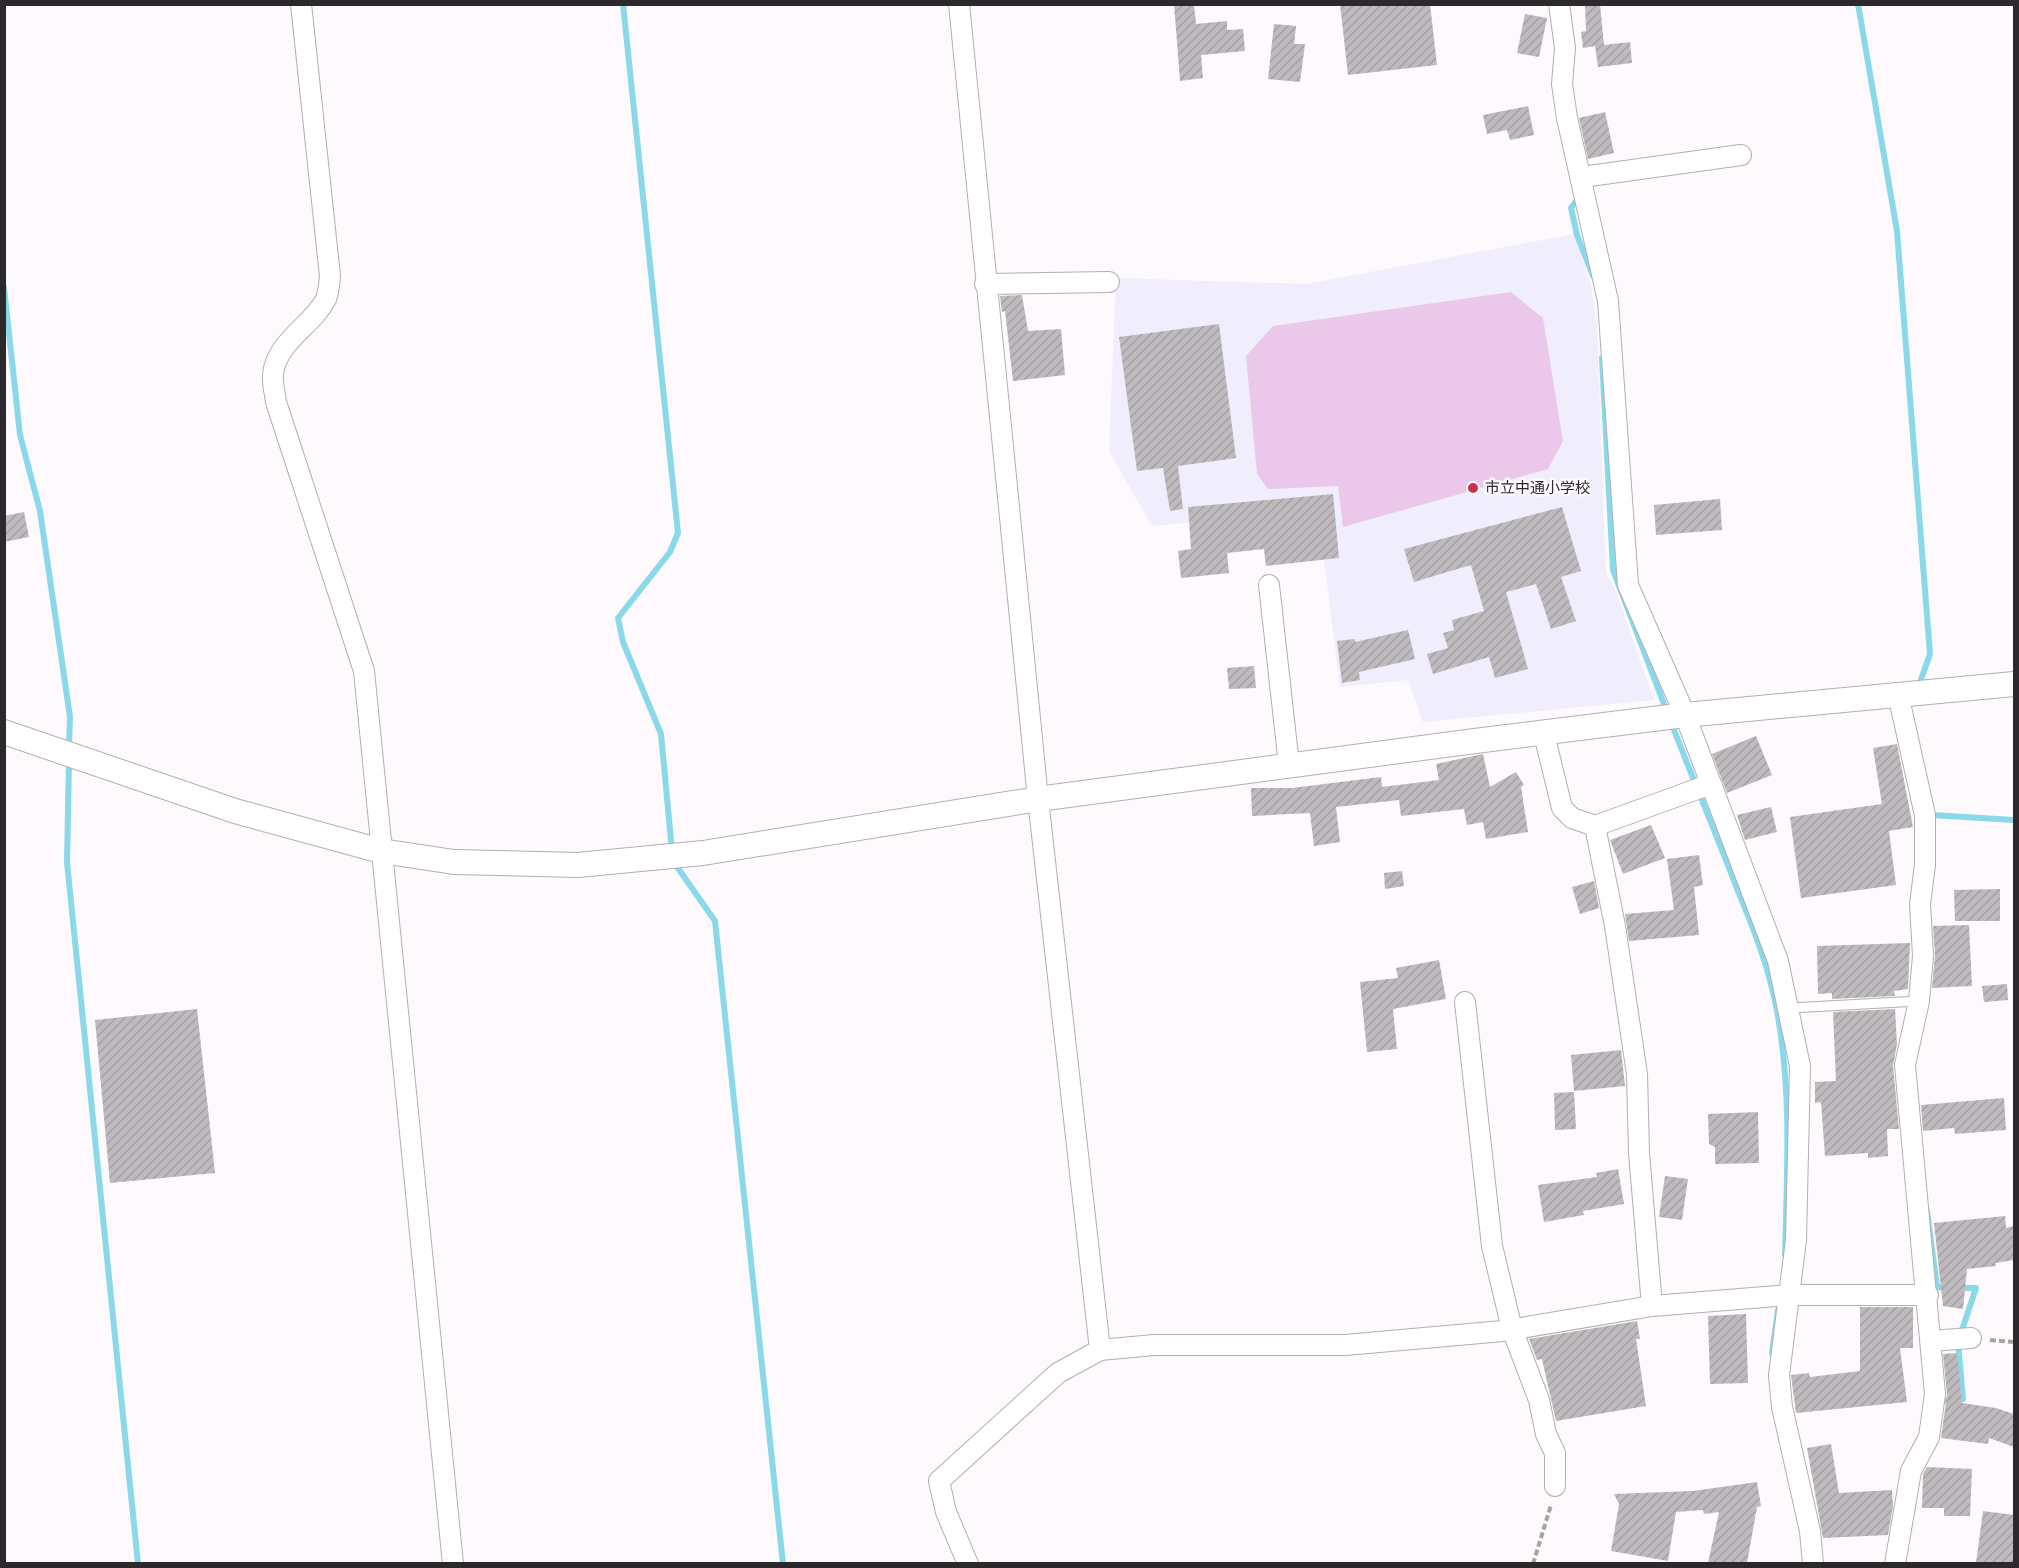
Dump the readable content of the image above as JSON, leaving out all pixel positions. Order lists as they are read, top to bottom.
{
  "places": ["市立中通小学校"]
}
